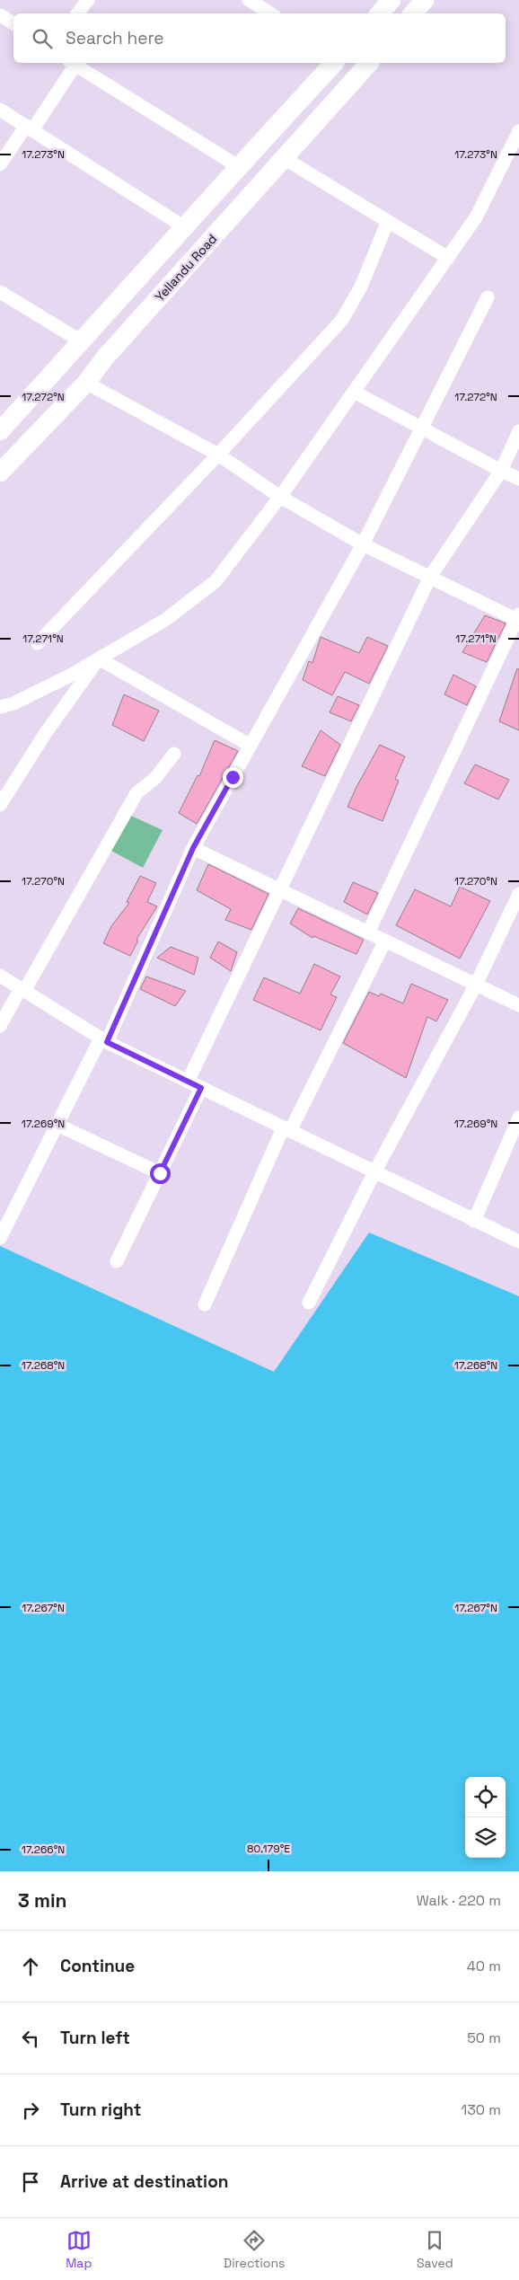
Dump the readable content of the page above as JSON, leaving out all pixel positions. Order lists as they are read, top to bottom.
{
  "streets": {
    "main road": ["Yellandu Road"]
  },
  "page": {
    "search": "Search here",
    "heading": ["3 min", "Walk · 220 m"],
    "list": [
      ["Continue", "40 m"],
      ["Turn left", "50 m"],
      ["Turn right", "130 m"],
      "Arrive at destination"
    ],
    "nav": ["Map", "Directions", "Saved"]
  },
  "coordinates": [
    "17.273°N",
    "17.272°N",
    "17.271°N",
    "17.270°N",
    "17.269°N",
    "17.268°N",
    "17.267°N",
    "80.179°E",
    "17.266°N"
  ]
}
